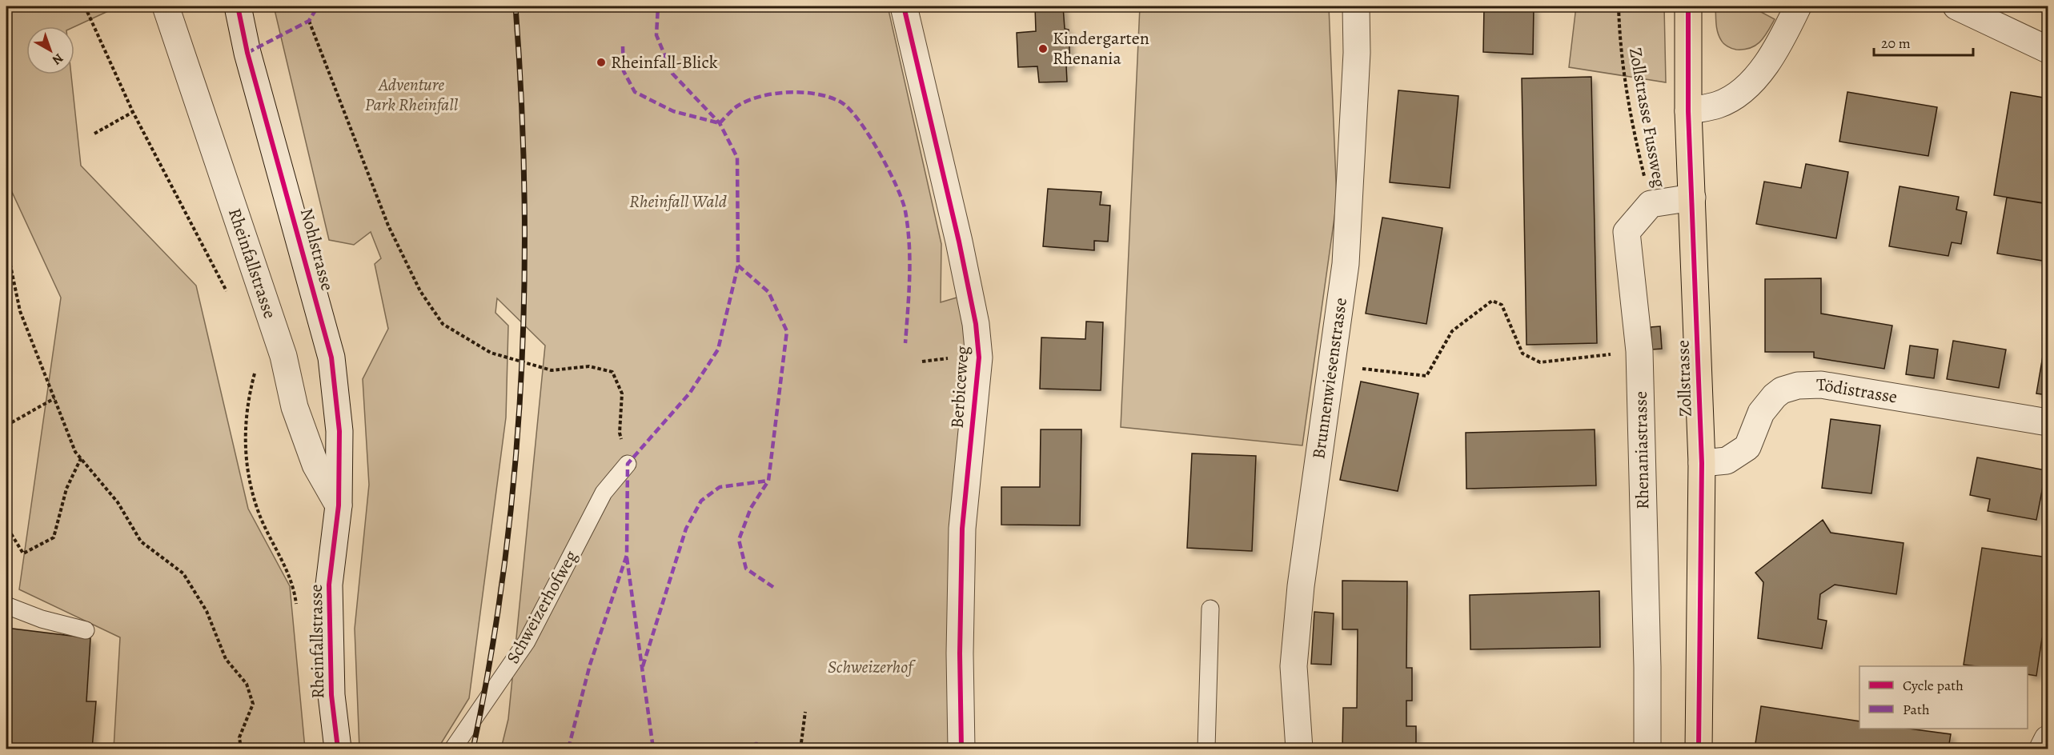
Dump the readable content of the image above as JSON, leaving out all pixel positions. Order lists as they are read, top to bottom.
{
  "streets": {
    "main road": ["Zollstrasse"],
    "street": [
      "Nohlstrasse",
      "Rheinfallstrasse",
      "Brunnenwiesenstrasse",
      "Berbiceweg",
      "Tödistrasse",
      "Rhenaniastrasse"
    ],
    "lane": ["Schweizerhofweg"],
    "path": ["Zollstrasse Fussweg"]
  },
  "crossings": [
    ["Zollstrasse Fussweg", "Rhenaniastrasse"],
    ["Nohlstrasse", "Rheinfallstrasse"],
    ["Zollstrasse", "Tödistrasse"]
  ],
  "parks": ["Adventure Park Rheinfall", "Rheinfall Wald", "Schweizerhof"],
  "places": ["Kindergarten Rhenania", "Rheinfall-Blick"],
  "legend": ["Cycle path", "Path"],
  "scale_bar": "20 m",
  "north": "bottom right"
}
